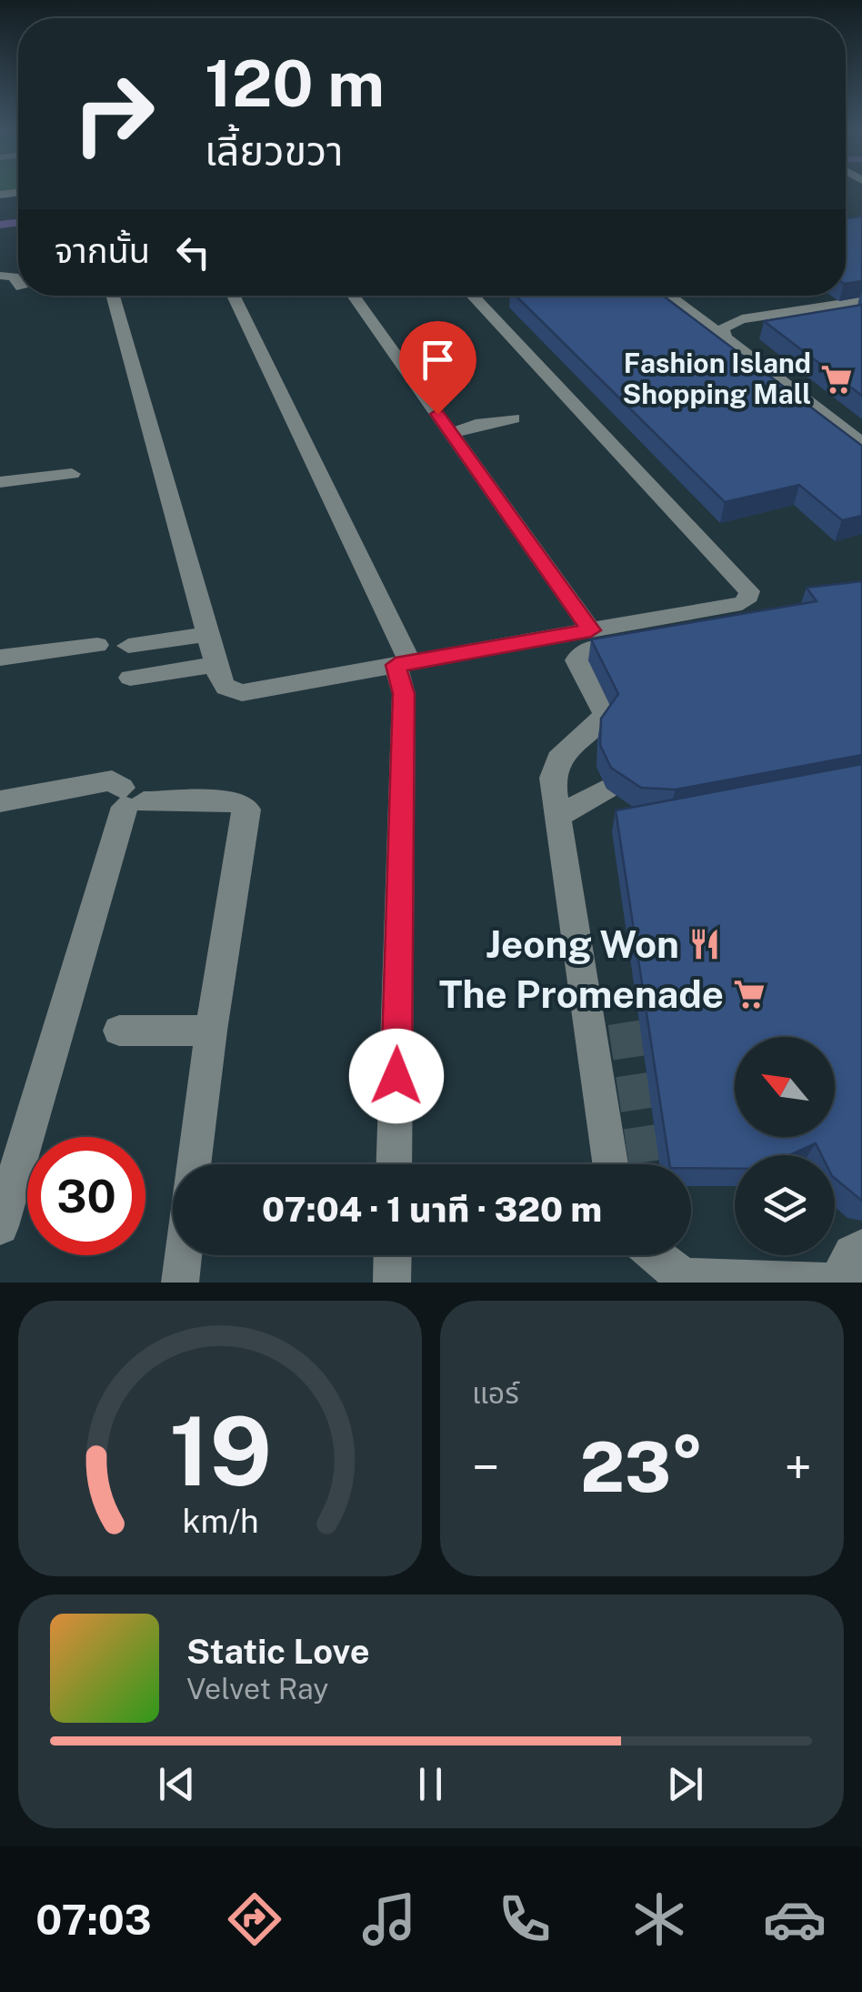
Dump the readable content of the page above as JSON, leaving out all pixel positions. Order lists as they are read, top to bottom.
{
  "places": {
    "supermarket": ["Fashion Island Shopping Mall", "The Promenade"],
    "restaurant": ["Jeong Won"]
  },
  "north": "top left",
  "page": {
    "turn": ["120 m", "เลี้ยวขวา"],
    "then": "จากนั้น",
    "limit": "30",
    "trip": "07:04 · 1 นาที · 320 m",
    "tile": "แอร์",
    "heat": ["−", "23°", "+"],
    "song": ["Static Love", "Velvet Ray"],
    "tabs": "07:03",
    "gauge": ["19", "km/h"]
  }
}
